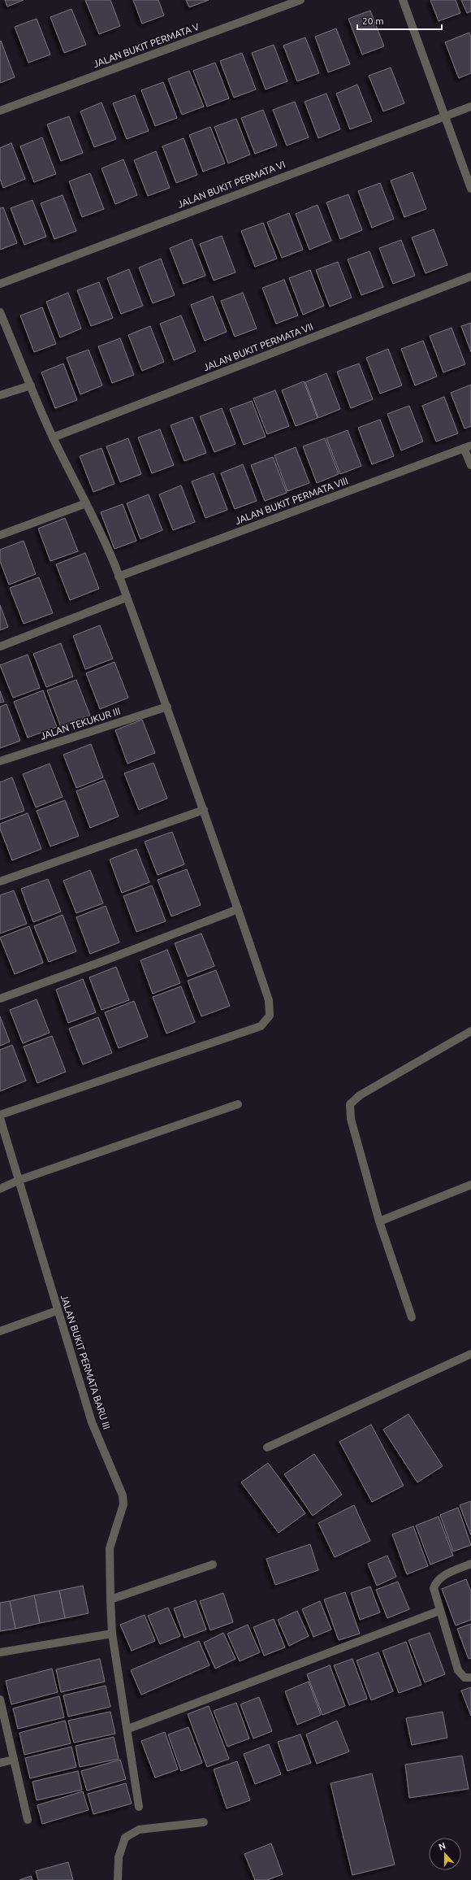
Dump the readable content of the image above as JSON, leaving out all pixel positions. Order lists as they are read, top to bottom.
{
  "streets": {
    "street": [
      "JALAN BUKIT PERMATA V",
      "JALAN BUKIT PERMATA VI",
      "JALAN BUKIT PERMATA VII",
      "JALAN BUKIT PERMATA VIII",
      "JALAN TEKUKUR III",
      "JALAN BUKIT PERMATA BARU III"
    ]
  },
  "scale_bar": "20 m",
  "north": "top"
}
